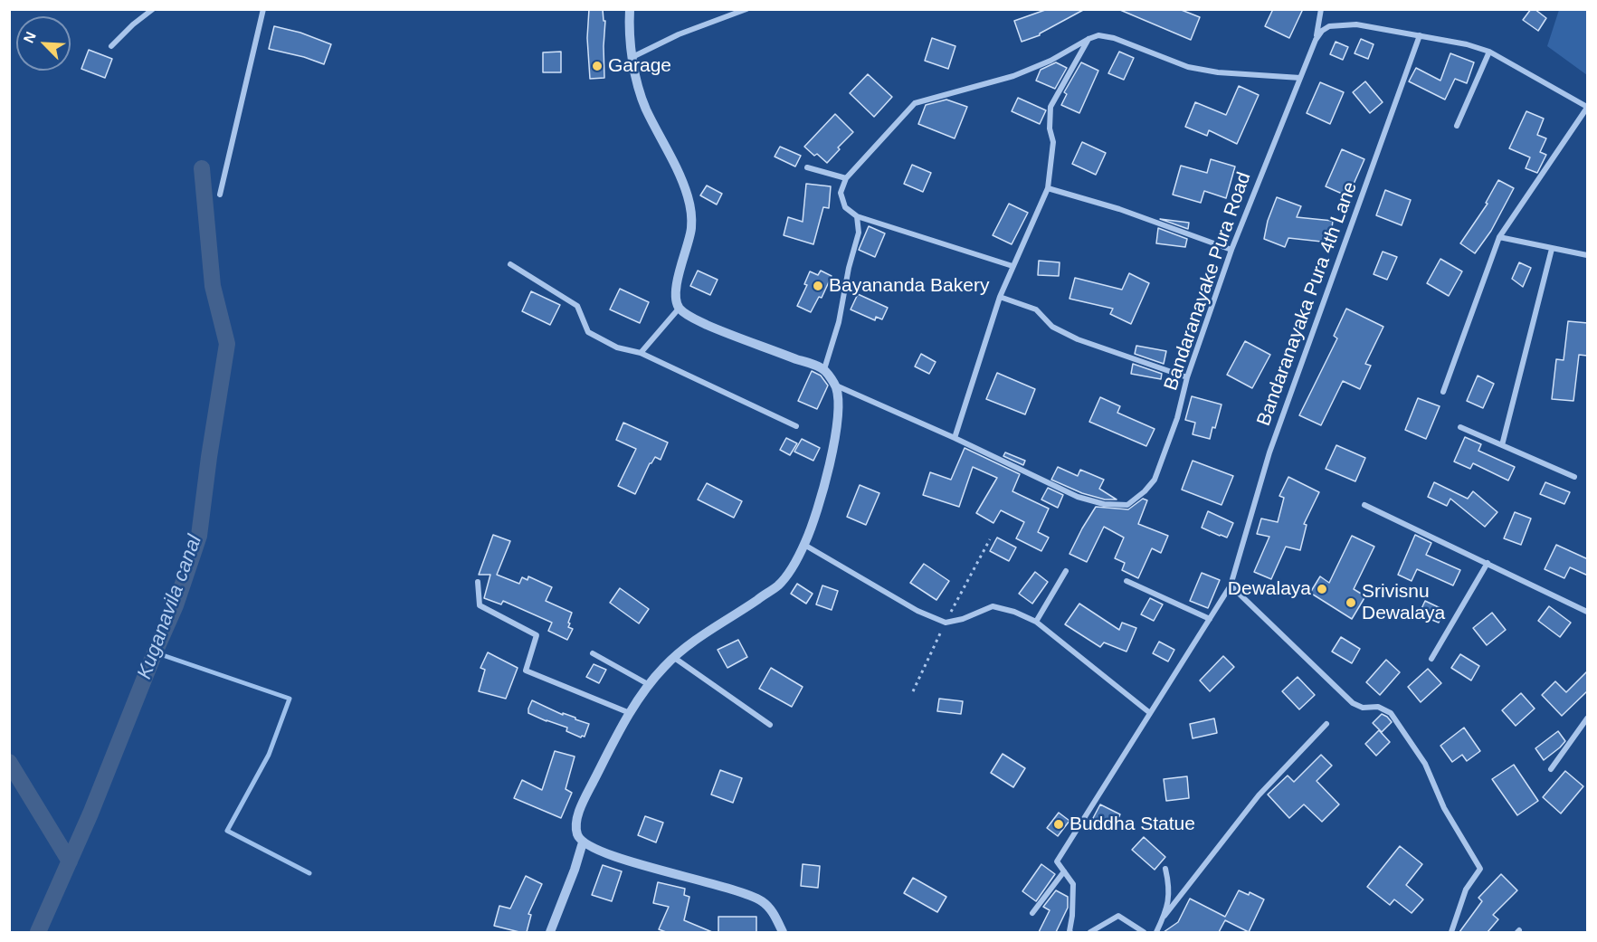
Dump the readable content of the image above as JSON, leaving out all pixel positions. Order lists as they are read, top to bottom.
{
  "streets": {
    "street": ["Bandaranayake Pura Road", "Bandaranayaka Pura 4th Lane"]
  },
  "water": ["Kuganavila canal"],
  "places": [
    "Garage",
    "Bayananda Bakery",
    "Dewalaya",
    "Srivisnu Dewalaya",
    "Buddha Statue"
  ],
  "north": "top left"
}
